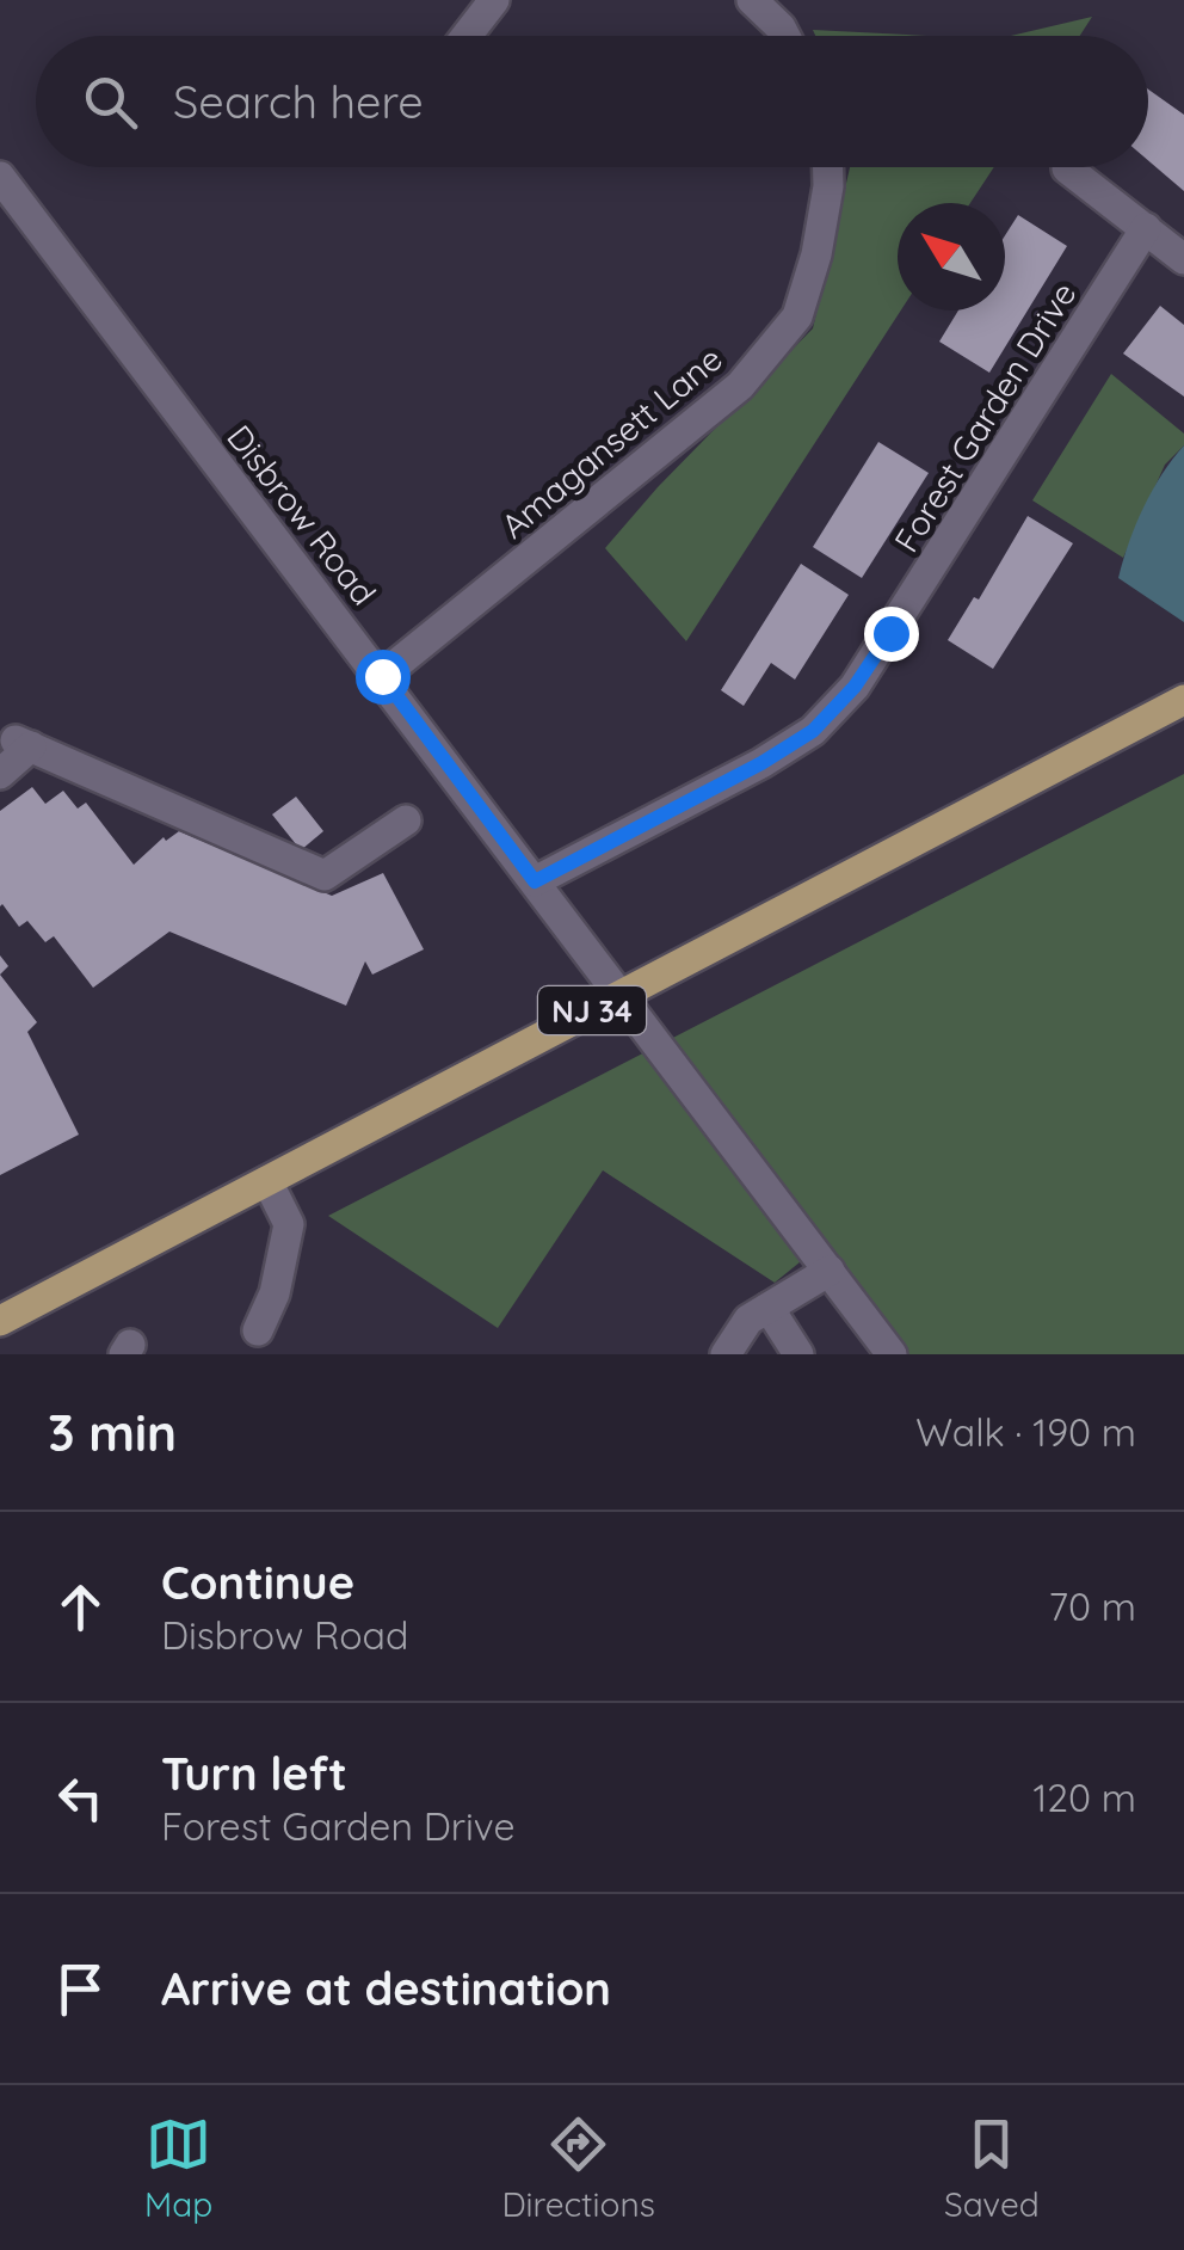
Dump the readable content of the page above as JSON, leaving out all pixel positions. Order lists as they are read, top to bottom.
{
  "streets": {
    "main road": ["NJ 34"],
    "street": ["Forest Garden Drive", "Amagansett Lane", "Disbrow Road"]
  },
  "crossings": [
    ["Forest Garden Drive", "Disbrow Road"],
    ["Amagansett Lane", "Disbrow Road"],
    ["Disbrow Road", "NJ 34"]
  ],
  "north": "top left",
  "page": {
    "search": "Search here",
    "heading": ["3 min", "Walk · 190 m"],
    "list": [
      ["Continue", "Disbrow Road", "70 m"],
      ["Turn left", "Forest Garden Drive", "120 m"],
      "Arrive at destination"
    ],
    "nav": ["Map", "Directions", "Saved"]
  }
}
